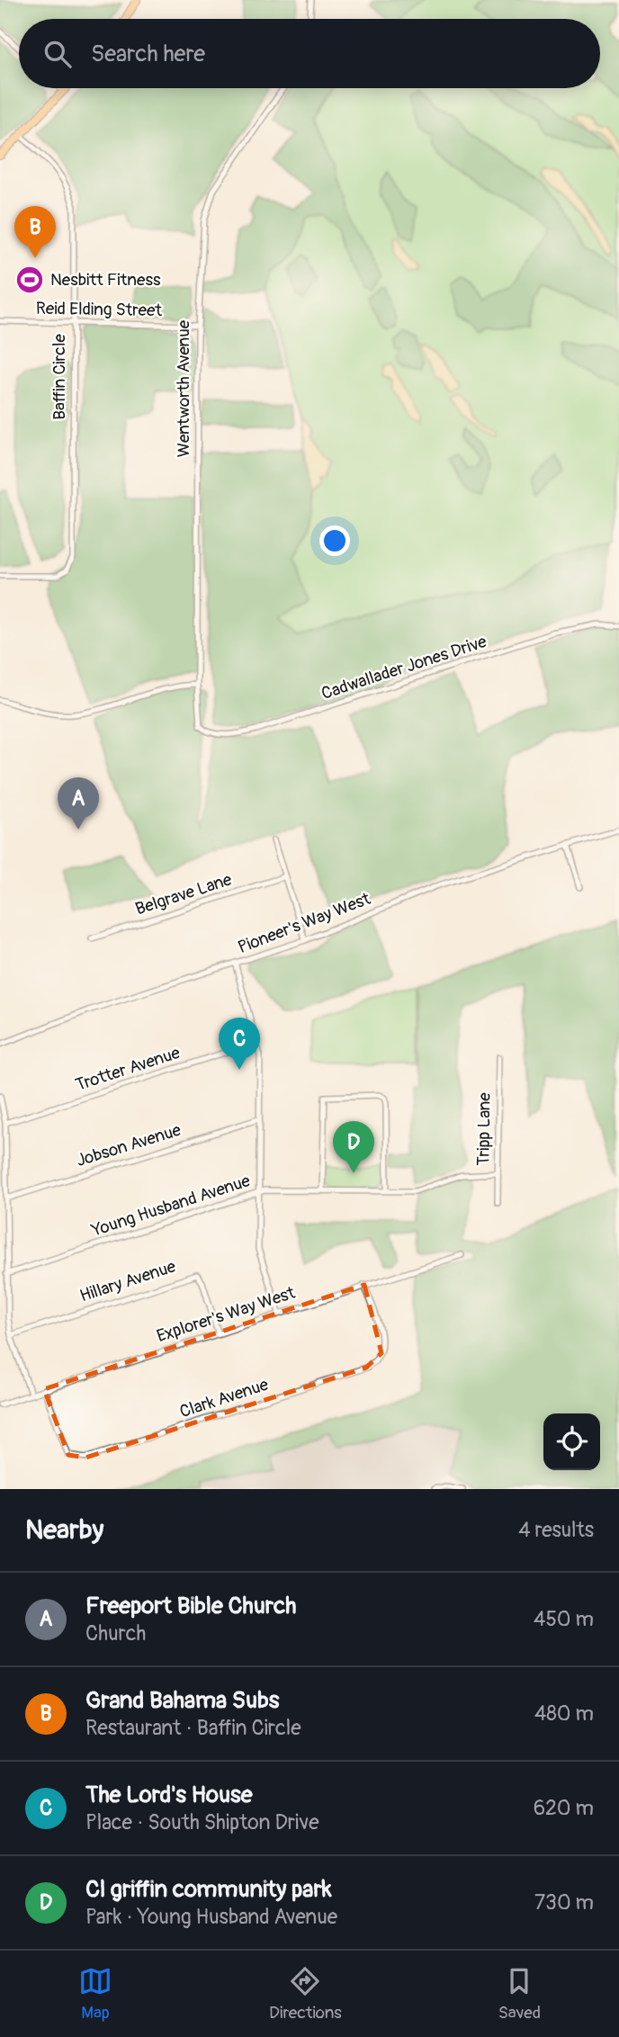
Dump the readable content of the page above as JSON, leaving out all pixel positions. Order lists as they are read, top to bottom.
{
  "streets": {
    "street": [
      "Reid Elding Street",
      "Baffin Circle",
      "Wentworth Avenue",
      "Cadwallader Jones Drive",
      "Belgrave Lane",
      "Pioneer's Way West",
      "Trotter Avenue",
      "Tripp Lane",
      "Jobson Avenue",
      "Young Husband Avenue",
      "Hillary Avenue",
      "Explorer's Way West",
      "Clark Avenue"
    ]
  },
  "crossings": [
    ["Reid Elding Street", "Baffin Circle"],
    ["Reid Elding Street", "Wentworth Avenue"],
    ["Wentworth Avenue", "Cadwallader Jones Drive"],
    ["Tripp Lane", "Young Husband Avenue"],
    ["Hillary Avenue", "Explorer's Way West"],
    ["Explorer's Way West", "Clark Avenue"]
  ],
  "places": {
    "sports": ["Nesbitt Fitness"]
  },
  "page": {
    "search": "Search here",
    "pins": [
      "B",
      "A",
      "C",
      "D"
    ],
    "heading": ["Nearby", "4 results"],
    "list": [
      {
        "mark": "A",
        "name": "Freeport Bible Church",
        "note": "Church",
        "value": "450 m"
      },
      {
        "mark": "B",
        "name": "Grand Bahama Subs",
        "note": "Restaurant · Baffin Circle",
        "value": "480 m"
      },
      {
        "mark": "C",
        "name": "The Lord's House",
        "note": "Place · South Shipton Drive",
        "value": "620 m"
      },
      {
        "mark": "D",
        "name": "Cl griffin community park",
        "note": "Park · Young Husband Avenue",
        "value": "730 m"
      }
    ],
    "nav": ["Map", "Directions", "Saved"]
  }
}
